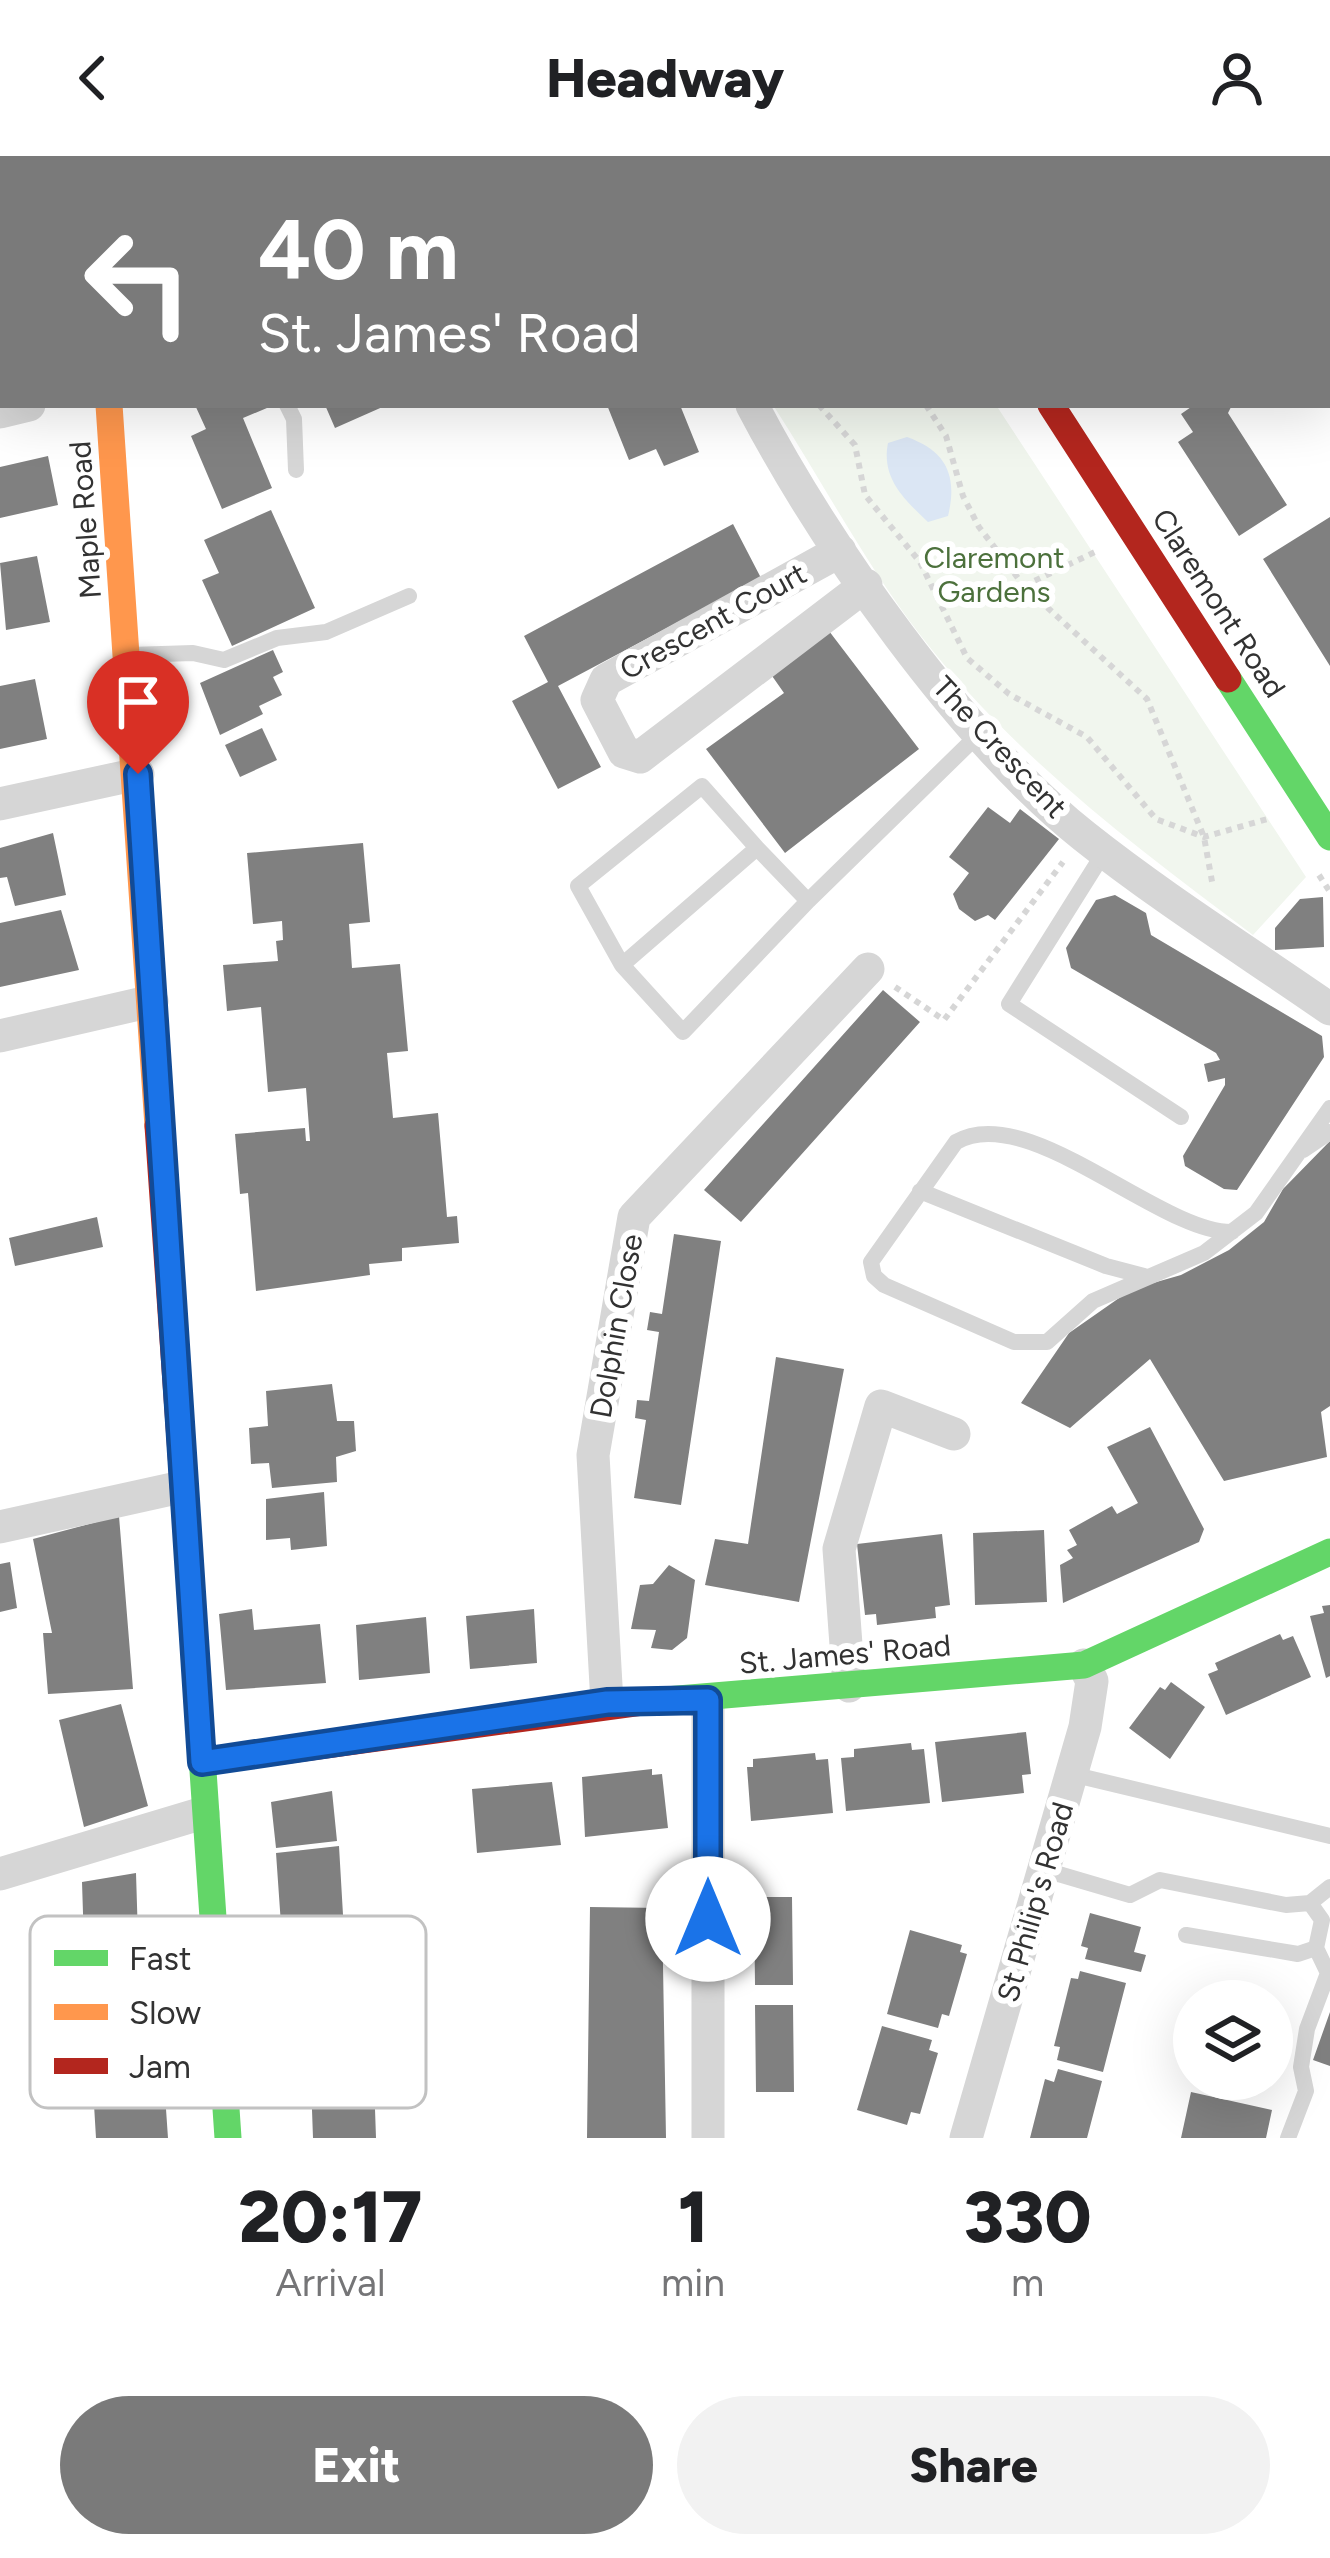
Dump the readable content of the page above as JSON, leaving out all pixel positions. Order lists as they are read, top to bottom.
{
  "streets": {
    "street": [
      "Maple Road",
      "Claremont Road",
      "Crescent Court",
      "The Crescent",
      "Dolphin Close",
      "St. James' Road",
      "St Philip's Road"
    ]
  },
  "crossings": [
    ["Maple Road", "St. James' Road"],
    ["Crescent Court", "The Crescent"],
    ["Dolphin Close", "St. James' Road"],
    ["St. James' Road", "St Philip's Road"]
  ],
  "parks": ["Claremont Gardens"],
  "legend": ["Fast", "Slow", "Jam"],
  "page": {
    "header": "Headway",
    "turn": ["40 m", "St. James' Road"],
    "eta": [
      "20:17",
      "Arrival",
      "1",
      "min",
      "330",
      "m"
    ],
    "buttons": ["Exit", "Share"]
  }
}
